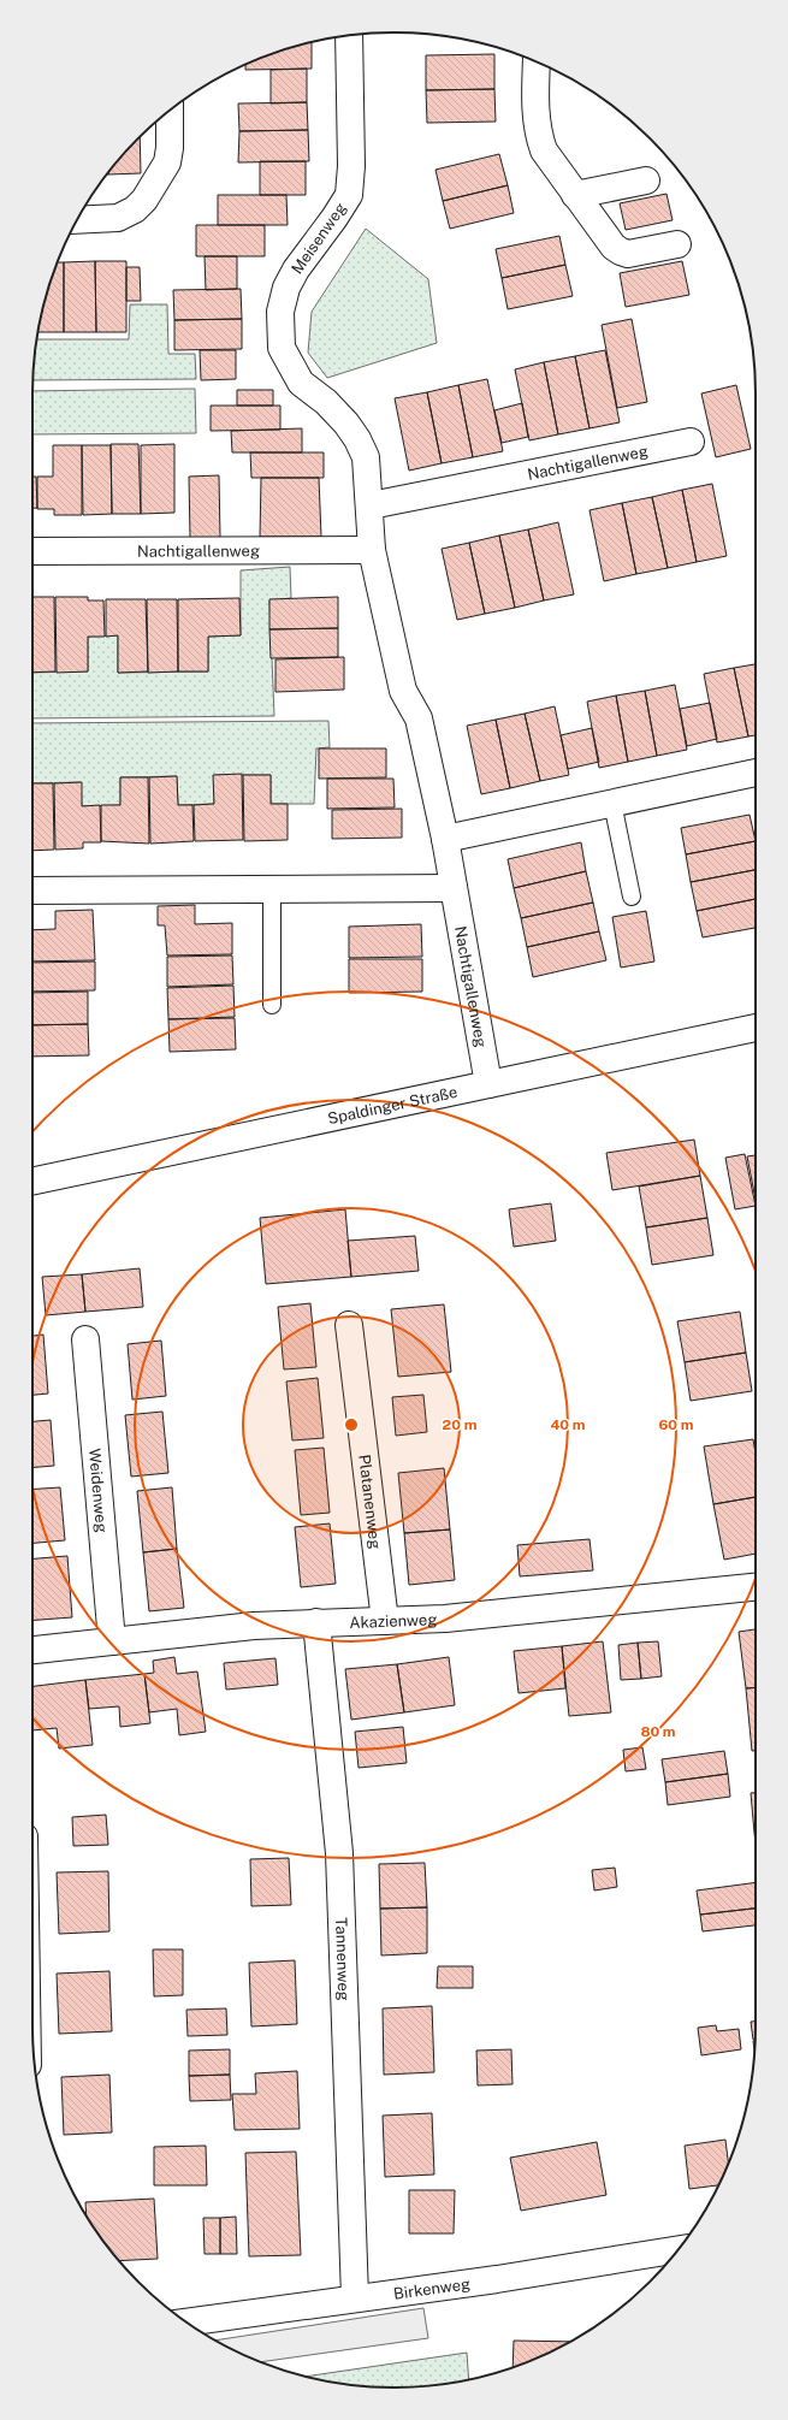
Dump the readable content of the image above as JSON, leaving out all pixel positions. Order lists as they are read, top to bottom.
{
  "streets": {
    "street": [
      "Meisenweg",
      "Nachtigallenweg",
      "Spaldinger Straße",
      "Weidenweg",
      "Platanenweg",
      "Akazienweg",
      "Tannenweg",
      "Birkenweg"
    ]
  },
  "crossings": [
    ["Meisenweg", "Nachtigallenweg"],
    ["Nachtigallenweg", "Spaldinger Straße"],
    ["Weidenweg", "Akazienweg"],
    ["Platanenweg", "Akazienweg"],
    ["Akazienweg", "Tannenweg"],
    ["Tannenweg", "Birkenweg"]
  ],
  "rings": [
    "20 m",
    "40 m",
    "60 m",
    "80 m"
  ]
}
